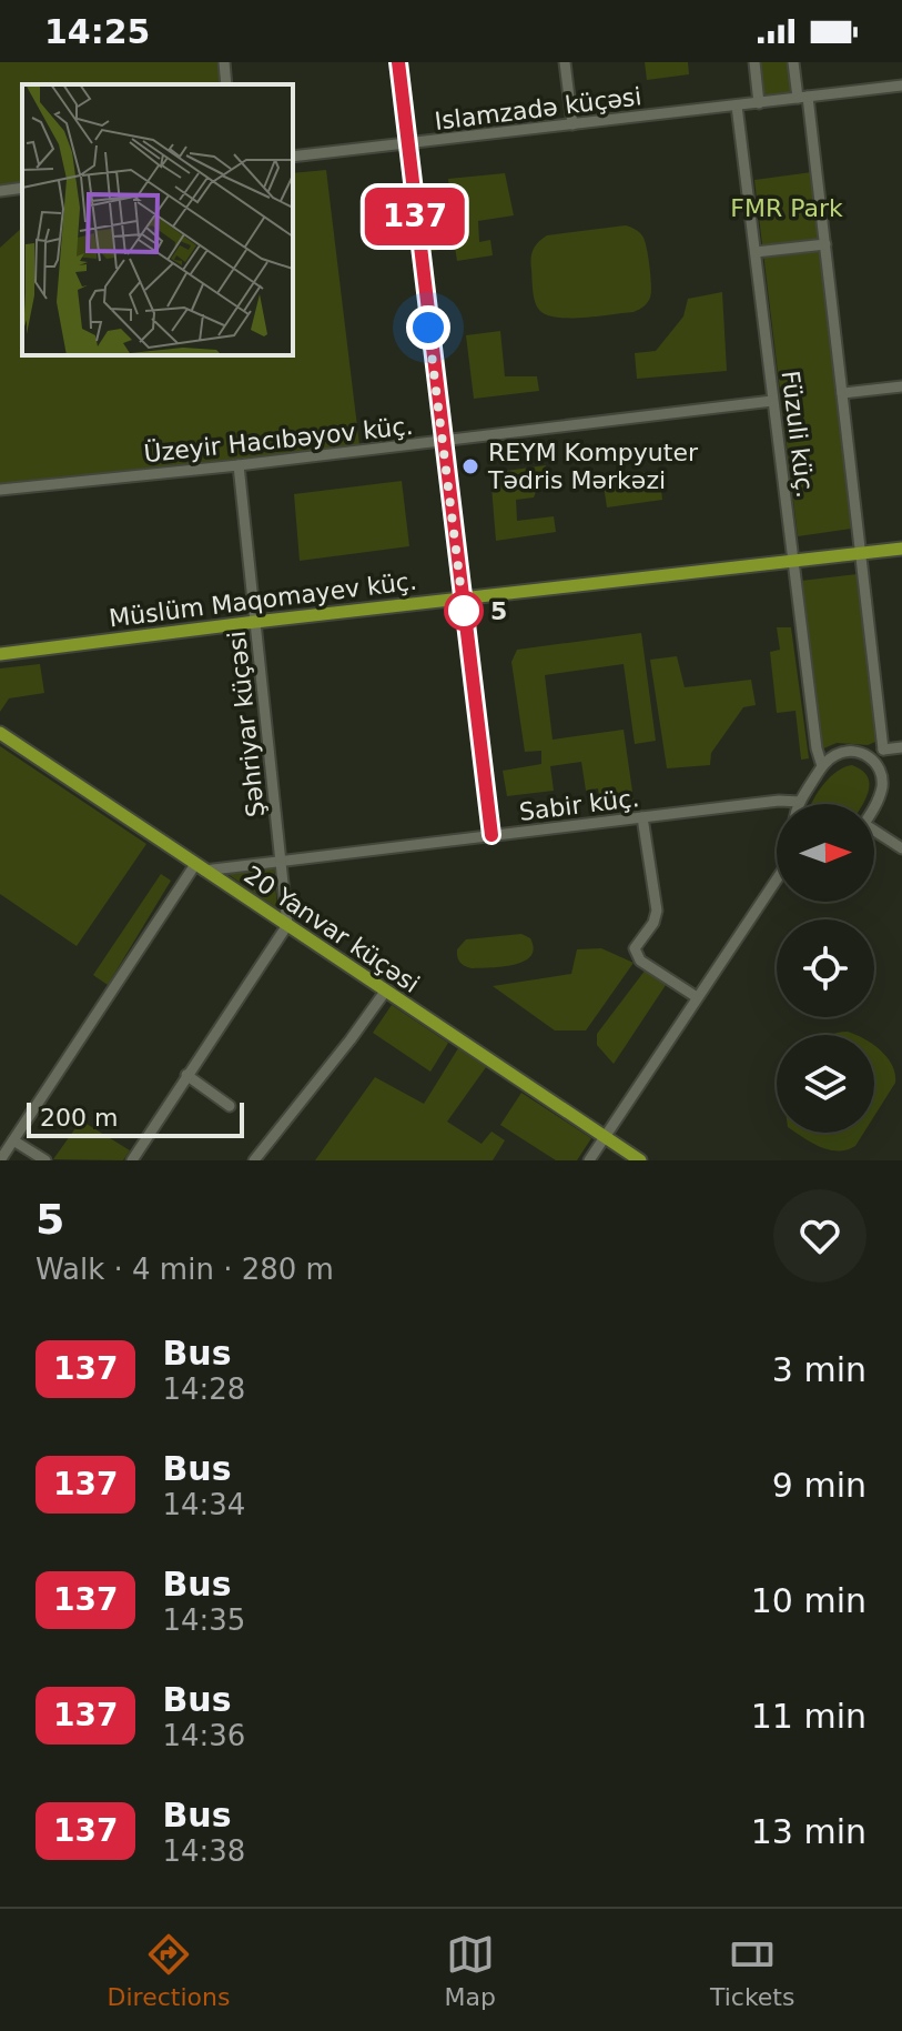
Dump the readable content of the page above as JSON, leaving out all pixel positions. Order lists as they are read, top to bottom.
{
  "streets": {
    "main road": ["Müslüm Maqomayev küç.", "20 Yanvar küçəsi"],
    "street": [
      "Islamzadə küçəsi",
      "Füzuli küç.",
      "Üzeyir Hacıbəyov küç.",
      "Şəhriyar küçəsi",
      "Sabir küç."
    ]
  },
  "crossings": [
    ["Islamzadə küçəsi", "Füzuli küç."],
    ["Füzuli küç.", "Üzeyir Hacıbəyov küç."],
    ["Füzuli küç.", "Müslüm Maqomayev küç."],
    ["Üzeyir Hacıbəyov küç.", "Şəhriyar küçəsi"],
    ["Müslüm Maqomayev küç.", "Şəhriyar küçəsi"],
    ["Şəhriyar küçəsi", "Sabir küç."],
    ["Şəhriyar küçəsi", "20 Yanvar küçəsi"],
    ["Sabir küç.", "20 Yanvar küçəsi"]
  ],
  "parks": ["FMR Park"],
  "places": ["REYM Kompyuter Tədris Mərkəzi", "5"],
  "lines": ["bus line 137"],
  "scale_bar": "200 m",
  "north": "right",
  "page": {
    "status": "14:25",
    "on_map": "137",
    "scale": "200 m",
    "heading": ["5", "Walk · 4 min · 280 m"],
    "list": [
      {
        "mark": "137",
        "name": "Bus",
        "note": "14:28",
        "value": "3 min"
      },
      {
        "mark": "137",
        "name": "Bus",
        "note": "14:34",
        "value": "9 min"
      },
      {
        "mark": "137",
        "name": "Bus",
        "note": "14:35",
        "value": "10 min"
      },
      {
        "mark": "137",
        "name": "Bus",
        "note": "14:36",
        "value": "11 min"
      },
      {
        "mark": "137",
        "name": "Bus",
        "note": "14:38",
        "value": "13 min"
      }
    ],
    "tabs": ["Directions", "Map", "Tickets"]
  }
}
